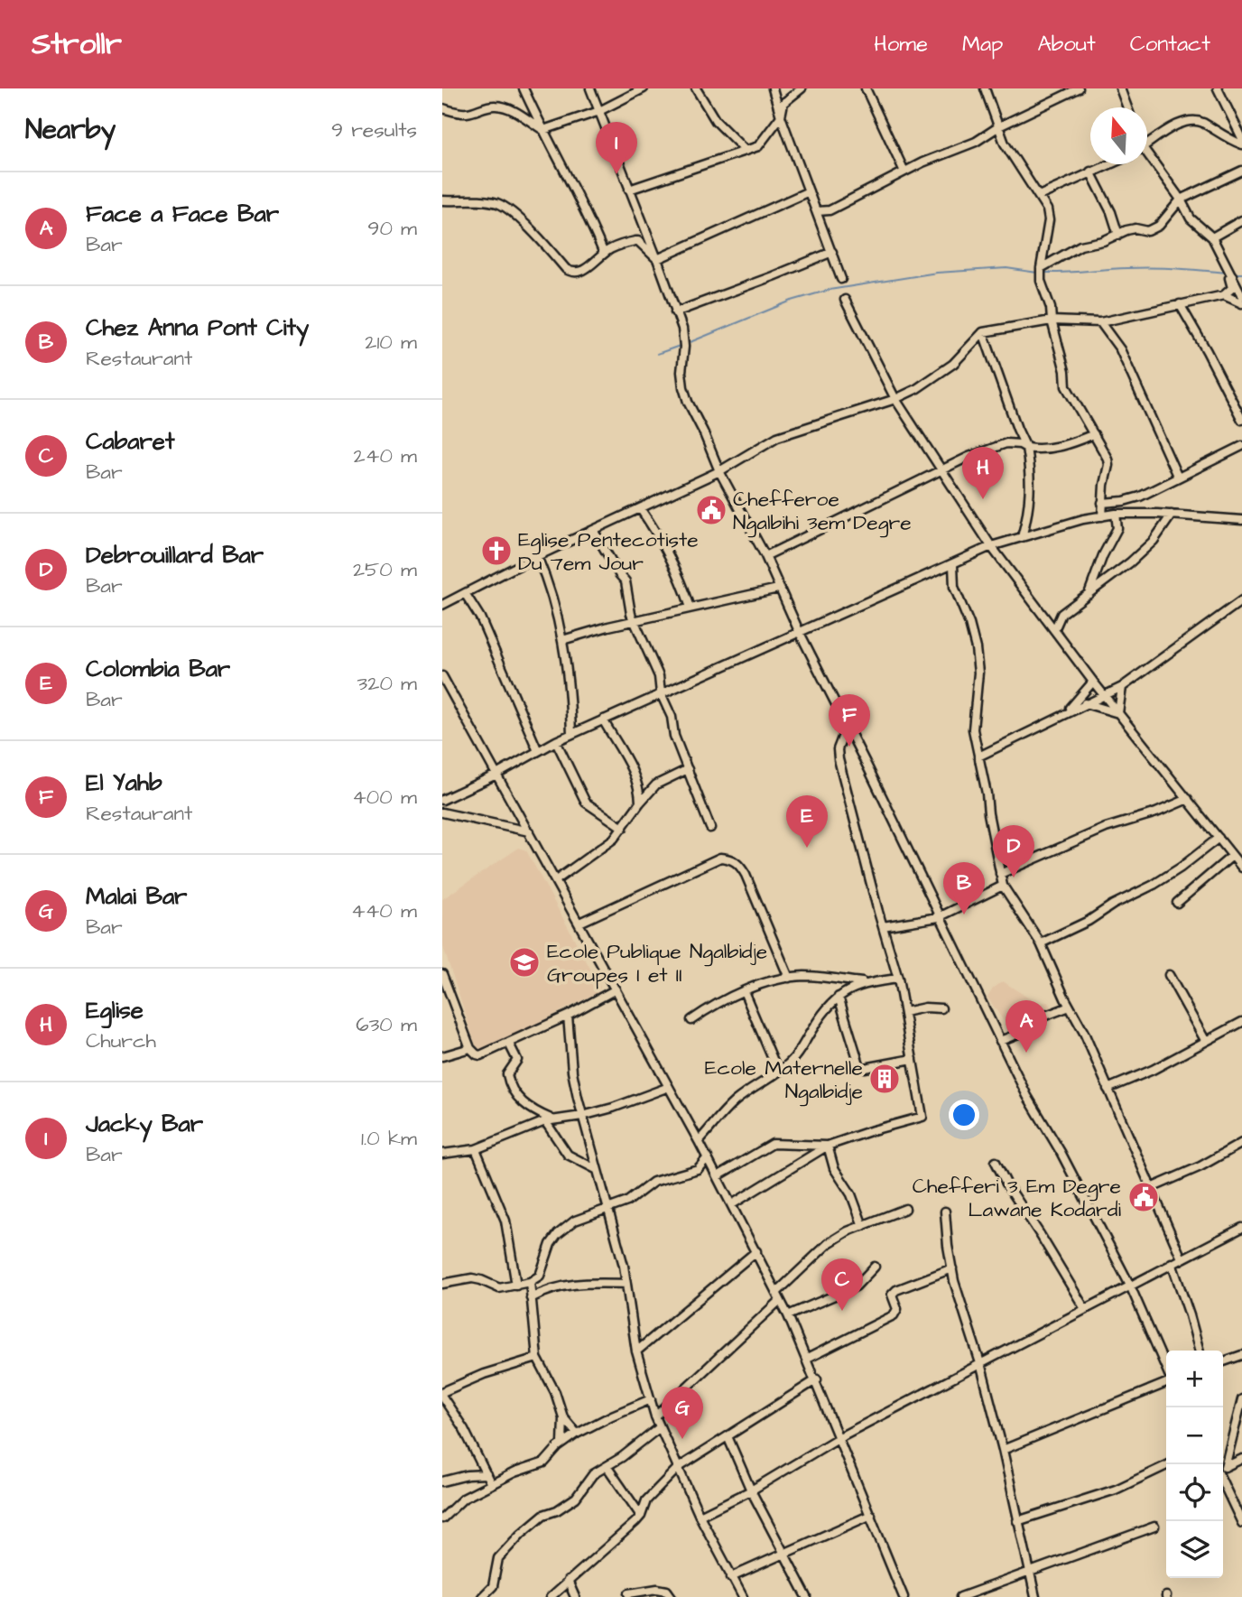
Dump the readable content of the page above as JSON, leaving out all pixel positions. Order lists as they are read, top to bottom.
{
  "places": {
    "public building": ["Chefferoe Ngalbihi 3em Degre", "Chefferi 3 Em Degre Lawane Kodardi"],
    "church": ["Eglise Pentecotiste Du 7em Jour"],
    "school or university": ["Ecole Publique Ngalbidje Groupes I et II"],
    "building": ["Ecole Maternelle Ngalbidje"]
  },
  "north": "top",
  "page": {
    "header": "Strollr",
    "nav": [
      "Home",
      "Map",
      "About",
      "Contact"
    ],
    "heading": ["Nearby", "9 results"],
    "pins": [
      "I",
      "H",
      "F",
      "E",
      "D",
      "B",
      "A",
      "C",
      "G"
    ],
    "list": [
      {
        "mark": "A",
        "name": "Face a Face Bar",
        "note": "Bar",
        "value": "90 m"
      },
      {
        "mark": "B",
        "name": "Chez Anna Pont City",
        "note": "Restaurant",
        "value": "210 m"
      },
      {
        "mark": "C",
        "name": "Cabaret",
        "note": "Bar",
        "value": "240 m"
      },
      {
        "mark": "D",
        "name": "Debrouillard Bar",
        "note": "Bar",
        "value": "250 m"
      },
      {
        "mark": "E",
        "name": "Colombia Bar",
        "note": "Bar",
        "value": "320 m"
      },
      {
        "mark": "F",
        "name": "El Yahb",
        "note": "Restaurant",
        "value": "400 m"
      },
      {
        "mark": "G",
        "name": "Malai Bar",
        "note": "Bar",
        "value": "440 m"
      },
      {
        "mark": "H",
        "name": "Eglise",
        "note": "Church",
        "value": "630 m"
      },
      {
        "mark": "I",
        "name": "Jacky Bar",
        "note": "Bar",
        "value": "1.0 km"
      }
    ],
    "map_buttons": ["+", "−"]
  }
}
